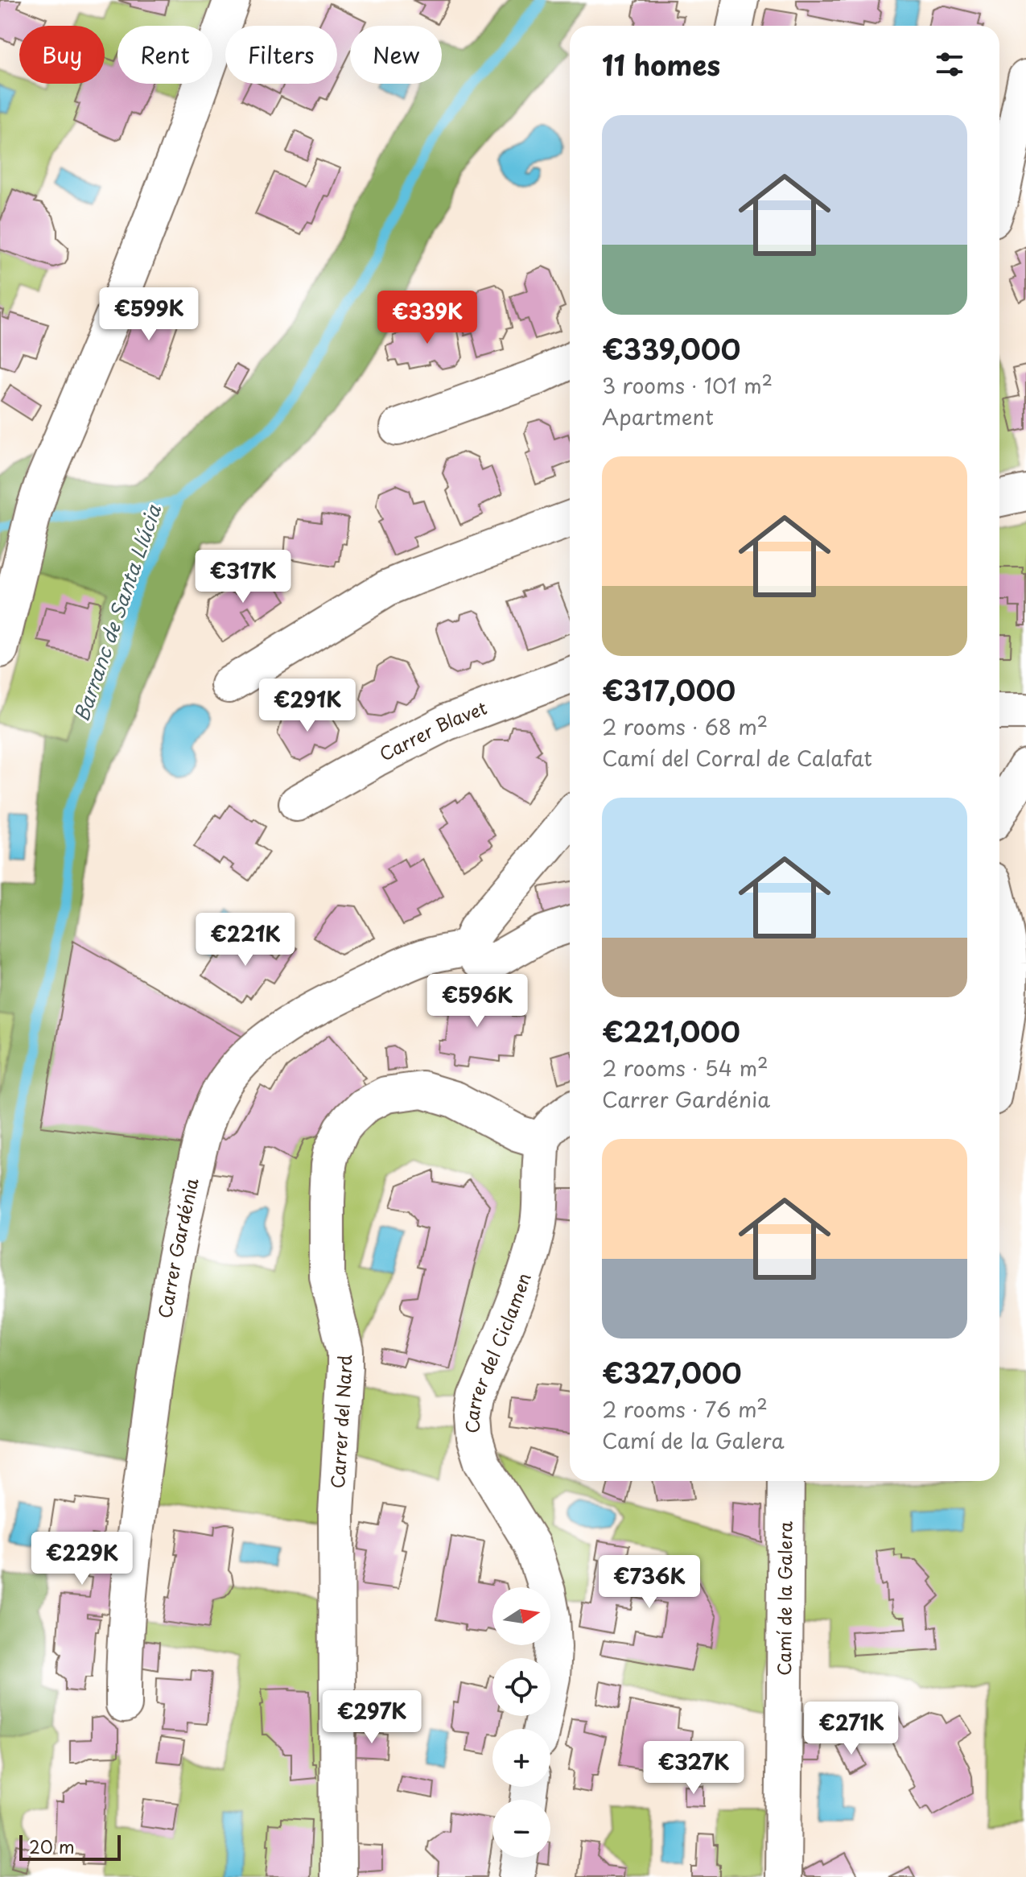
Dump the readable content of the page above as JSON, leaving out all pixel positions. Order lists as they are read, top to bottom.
{
  "streets": {
    "street": [
      "Carrer Blavet",
      "Carrer Gardénia",
      "Carrer del Ciclamen",
      "Carrer del Nard",
      "Camí de la Galera"
    ]
  },
  "crossings": [
    ["Carrer del Ciclamen", "Carrer del Nard"]
  ],
  "water": ["Barranc de Santa Llúcia"],
  "scale_bar": "20 m",
  "north": "right",
  "page": {
    "chip": [
      "Buy",
      "Rent",
      "Filters",
      "New"
    ],
    "heading": "11 homes",
    "list": [
      {
        "name": "€339,000",
        "note": "3 rooms · 101 m² · Apartment"
      },
      {
        "name": "€317,000",
        "note": "2 rooms · 68 m² · Camí del Corral de Calafat"
      },
      {
        "name": "€221,000",
        "note": "2 rooms · 54 m² · Carrer Gardénia"
      },
      {
        "name": "€327,000",
        "note": "2 rooms · 76 m² · Camí de la Galera"
      }
    ],
    "price": [
      "€599K",
      "€339K",
      "€317K",
      "€291K",
      "€221K",
      "€596K",
      "€229K",
      "€736K",
      "€297K",
      "€271K",
      "€327K"
    ],
    "map_buttons": ["+", "−"],
    "scale": "20 m"
  }
}
